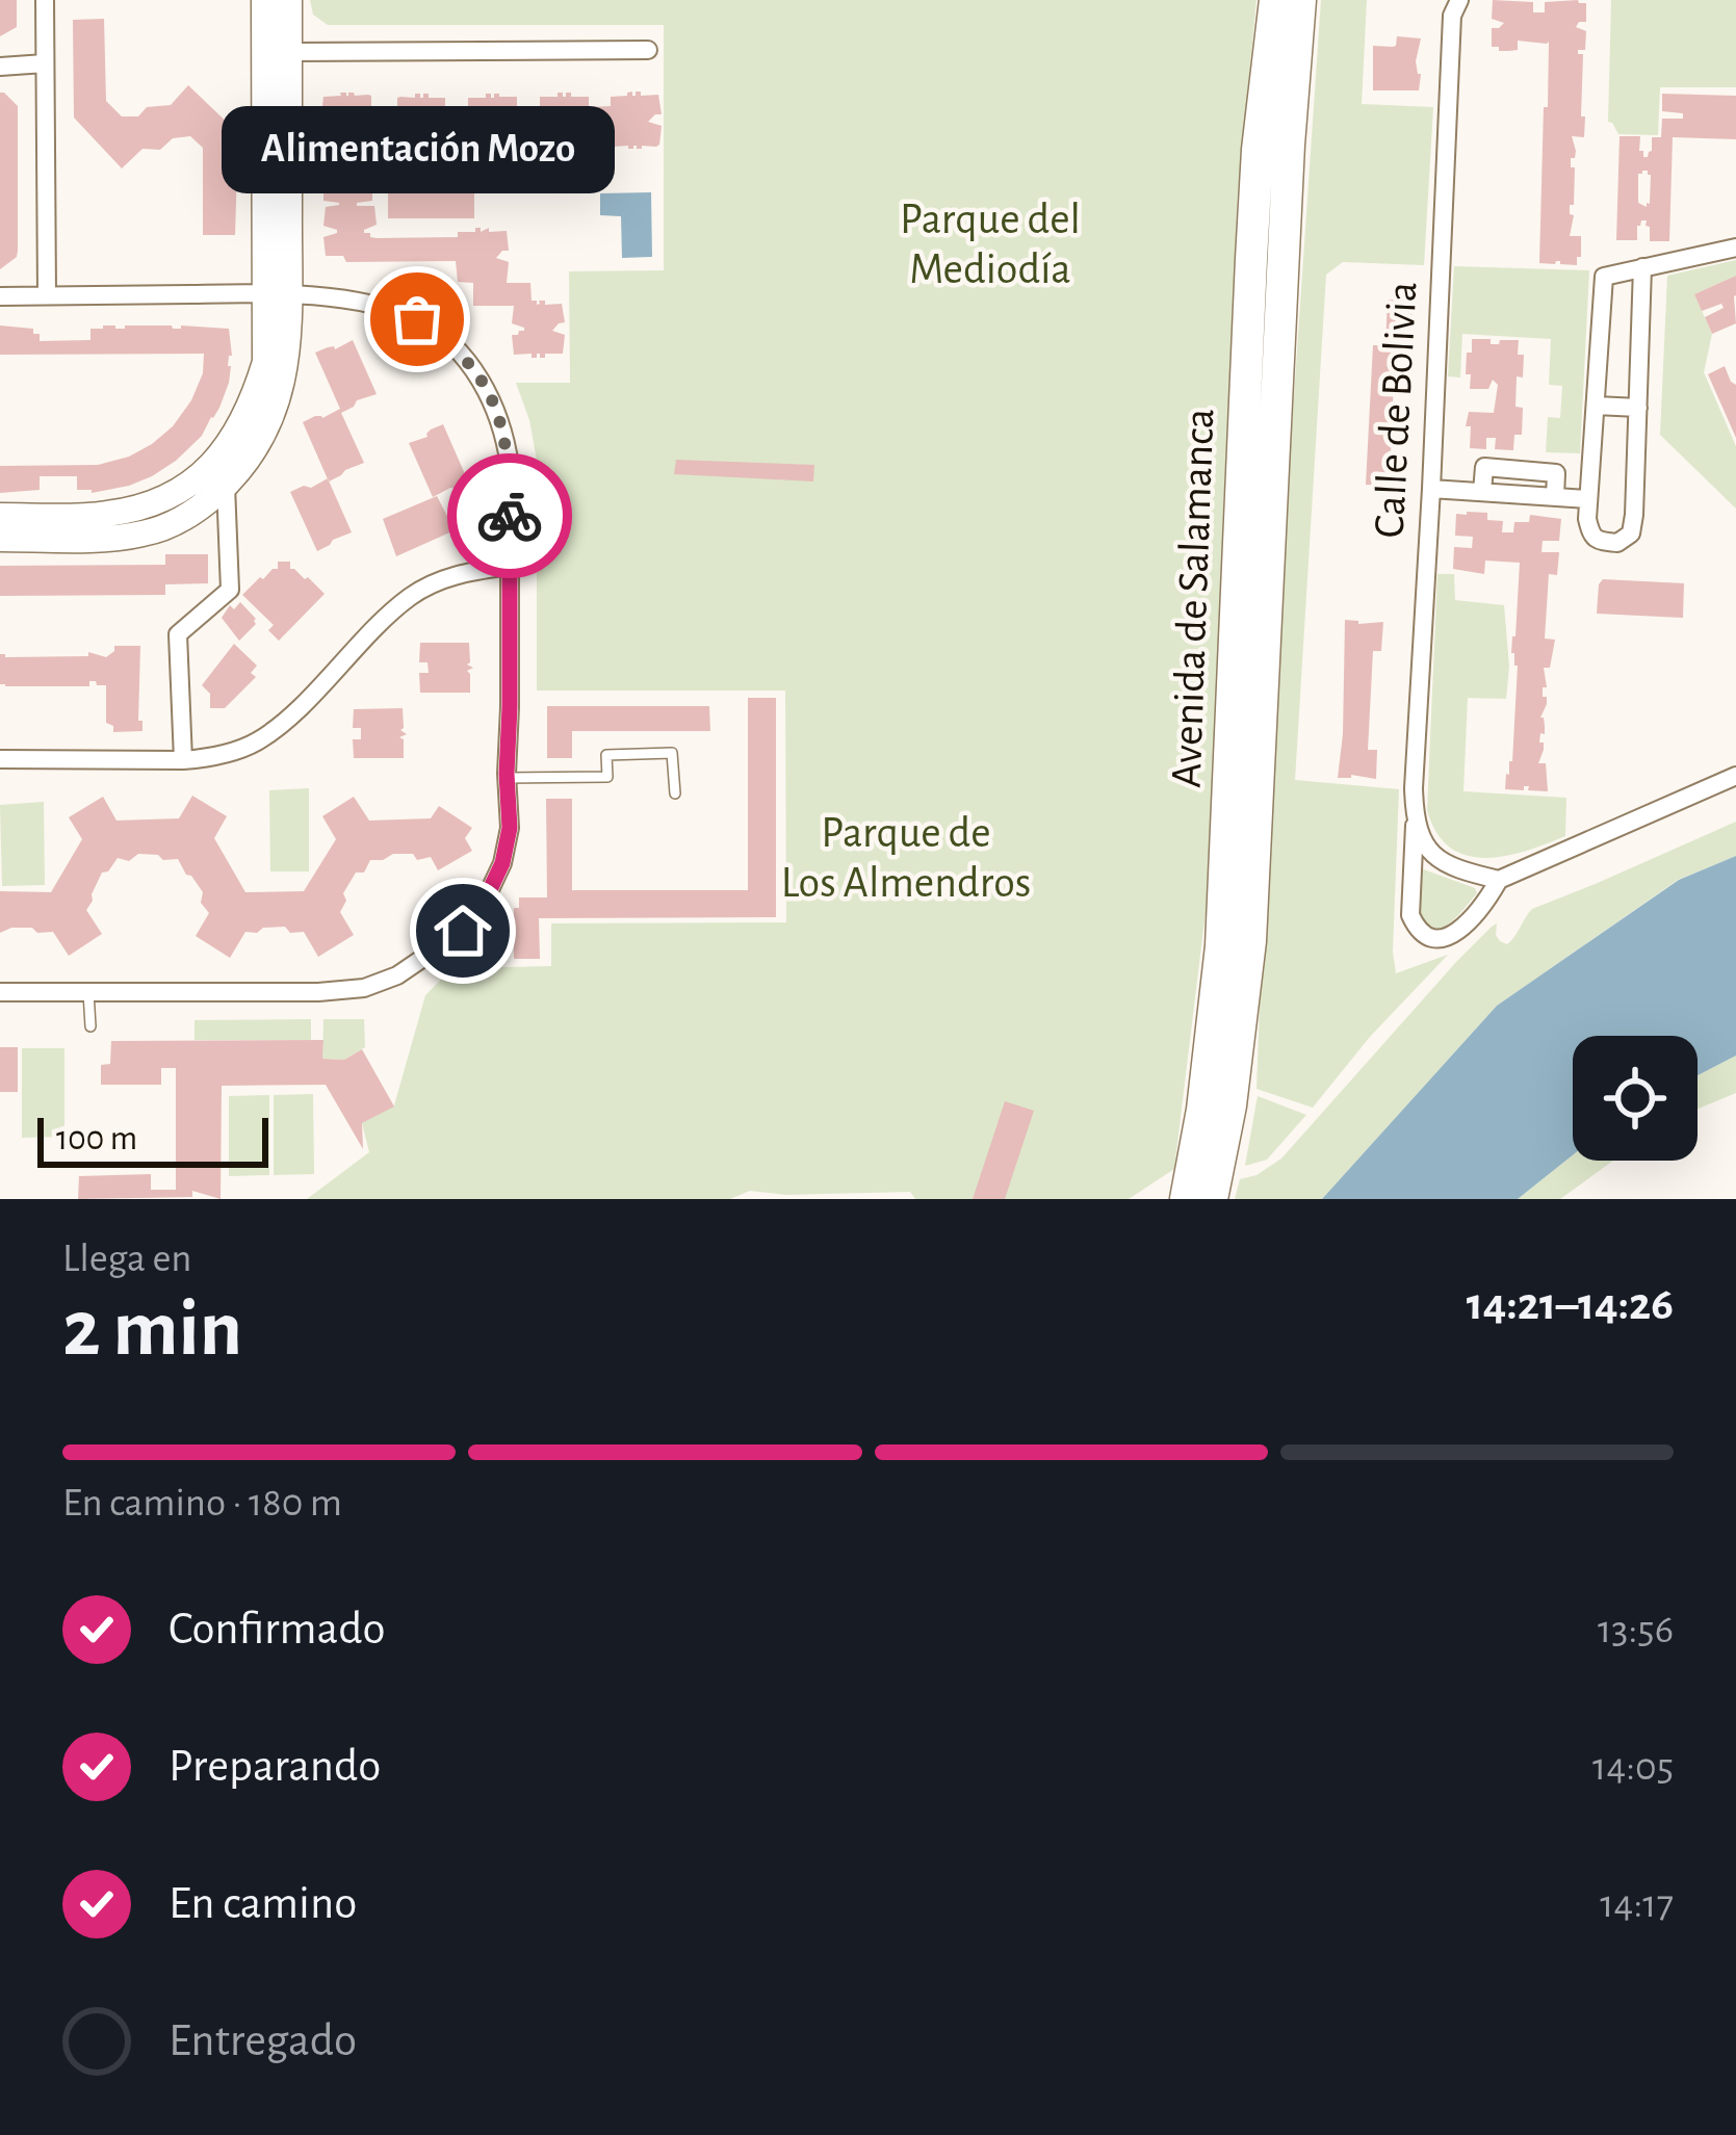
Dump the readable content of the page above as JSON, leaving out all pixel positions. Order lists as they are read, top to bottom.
{
  "streets": {
    "highway": ["Avenida de Salamanca"],
    "street": ["Calle de Bolivia"]
  },
  "parks": ["Parque del Mediodía", "Parque de Los Almendros"],
  "places": ["Alimentación Mozo"],
  "scale_bar": "100 m",
  "page": {
    "bubble": "Alimentación Mozo",
    "scale": "100 m",
    "heading": ["2 min", "Llega en", "14:21–14:26"],
    "bar": "En camino · 180 m",
    "list": [
      ["Confirmado", "13:56"],
      ["Preparando", "14:05"],
      ["En camino", "14:17"],
      "Entregado"
    ]
  }
}
